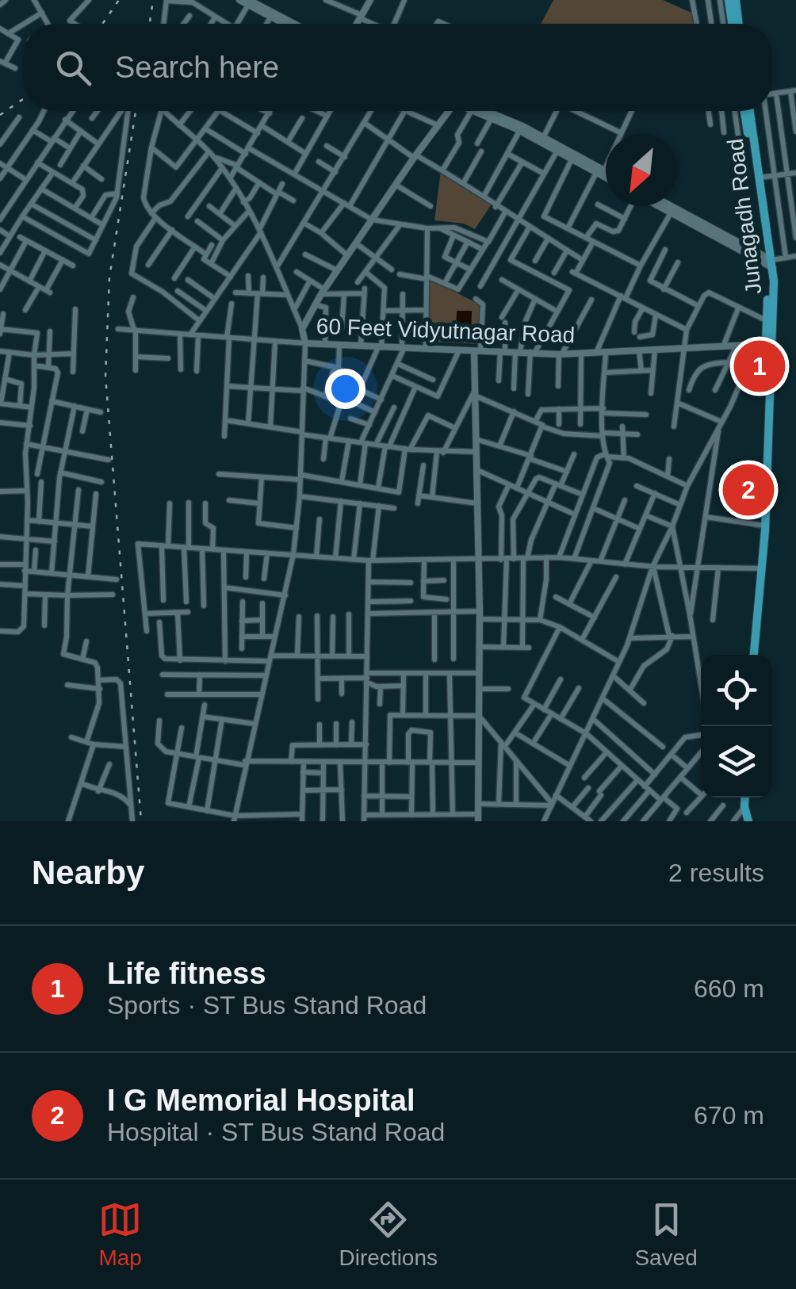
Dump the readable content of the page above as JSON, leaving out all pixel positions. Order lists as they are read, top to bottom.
{
  "streets": {
    "main road": ["Junagadh Road"],
    "street": ["60 Feet Vidyutnagar Road"]
  },
  "north": "bottom left",
  "page": {
    "search": "Search here",
    "pins": ["1", "2"],
    "heading": ["Nearby", "2 results"],
    "list": [
      {
        "mark": "1",
        "name": "Life fitness",
        "note": "Sports · ST Bus Stand Road",
        "value": "660 m"
      },
      {
        "mark": "2",
        "name": "I G Memorial Hospital",
        "note": "Hospital · ST Bus Stand Road",
        "value": "670 m"
      }
    ],
    "nav": ["Map", "Directions", "Saved"]
  }
}
